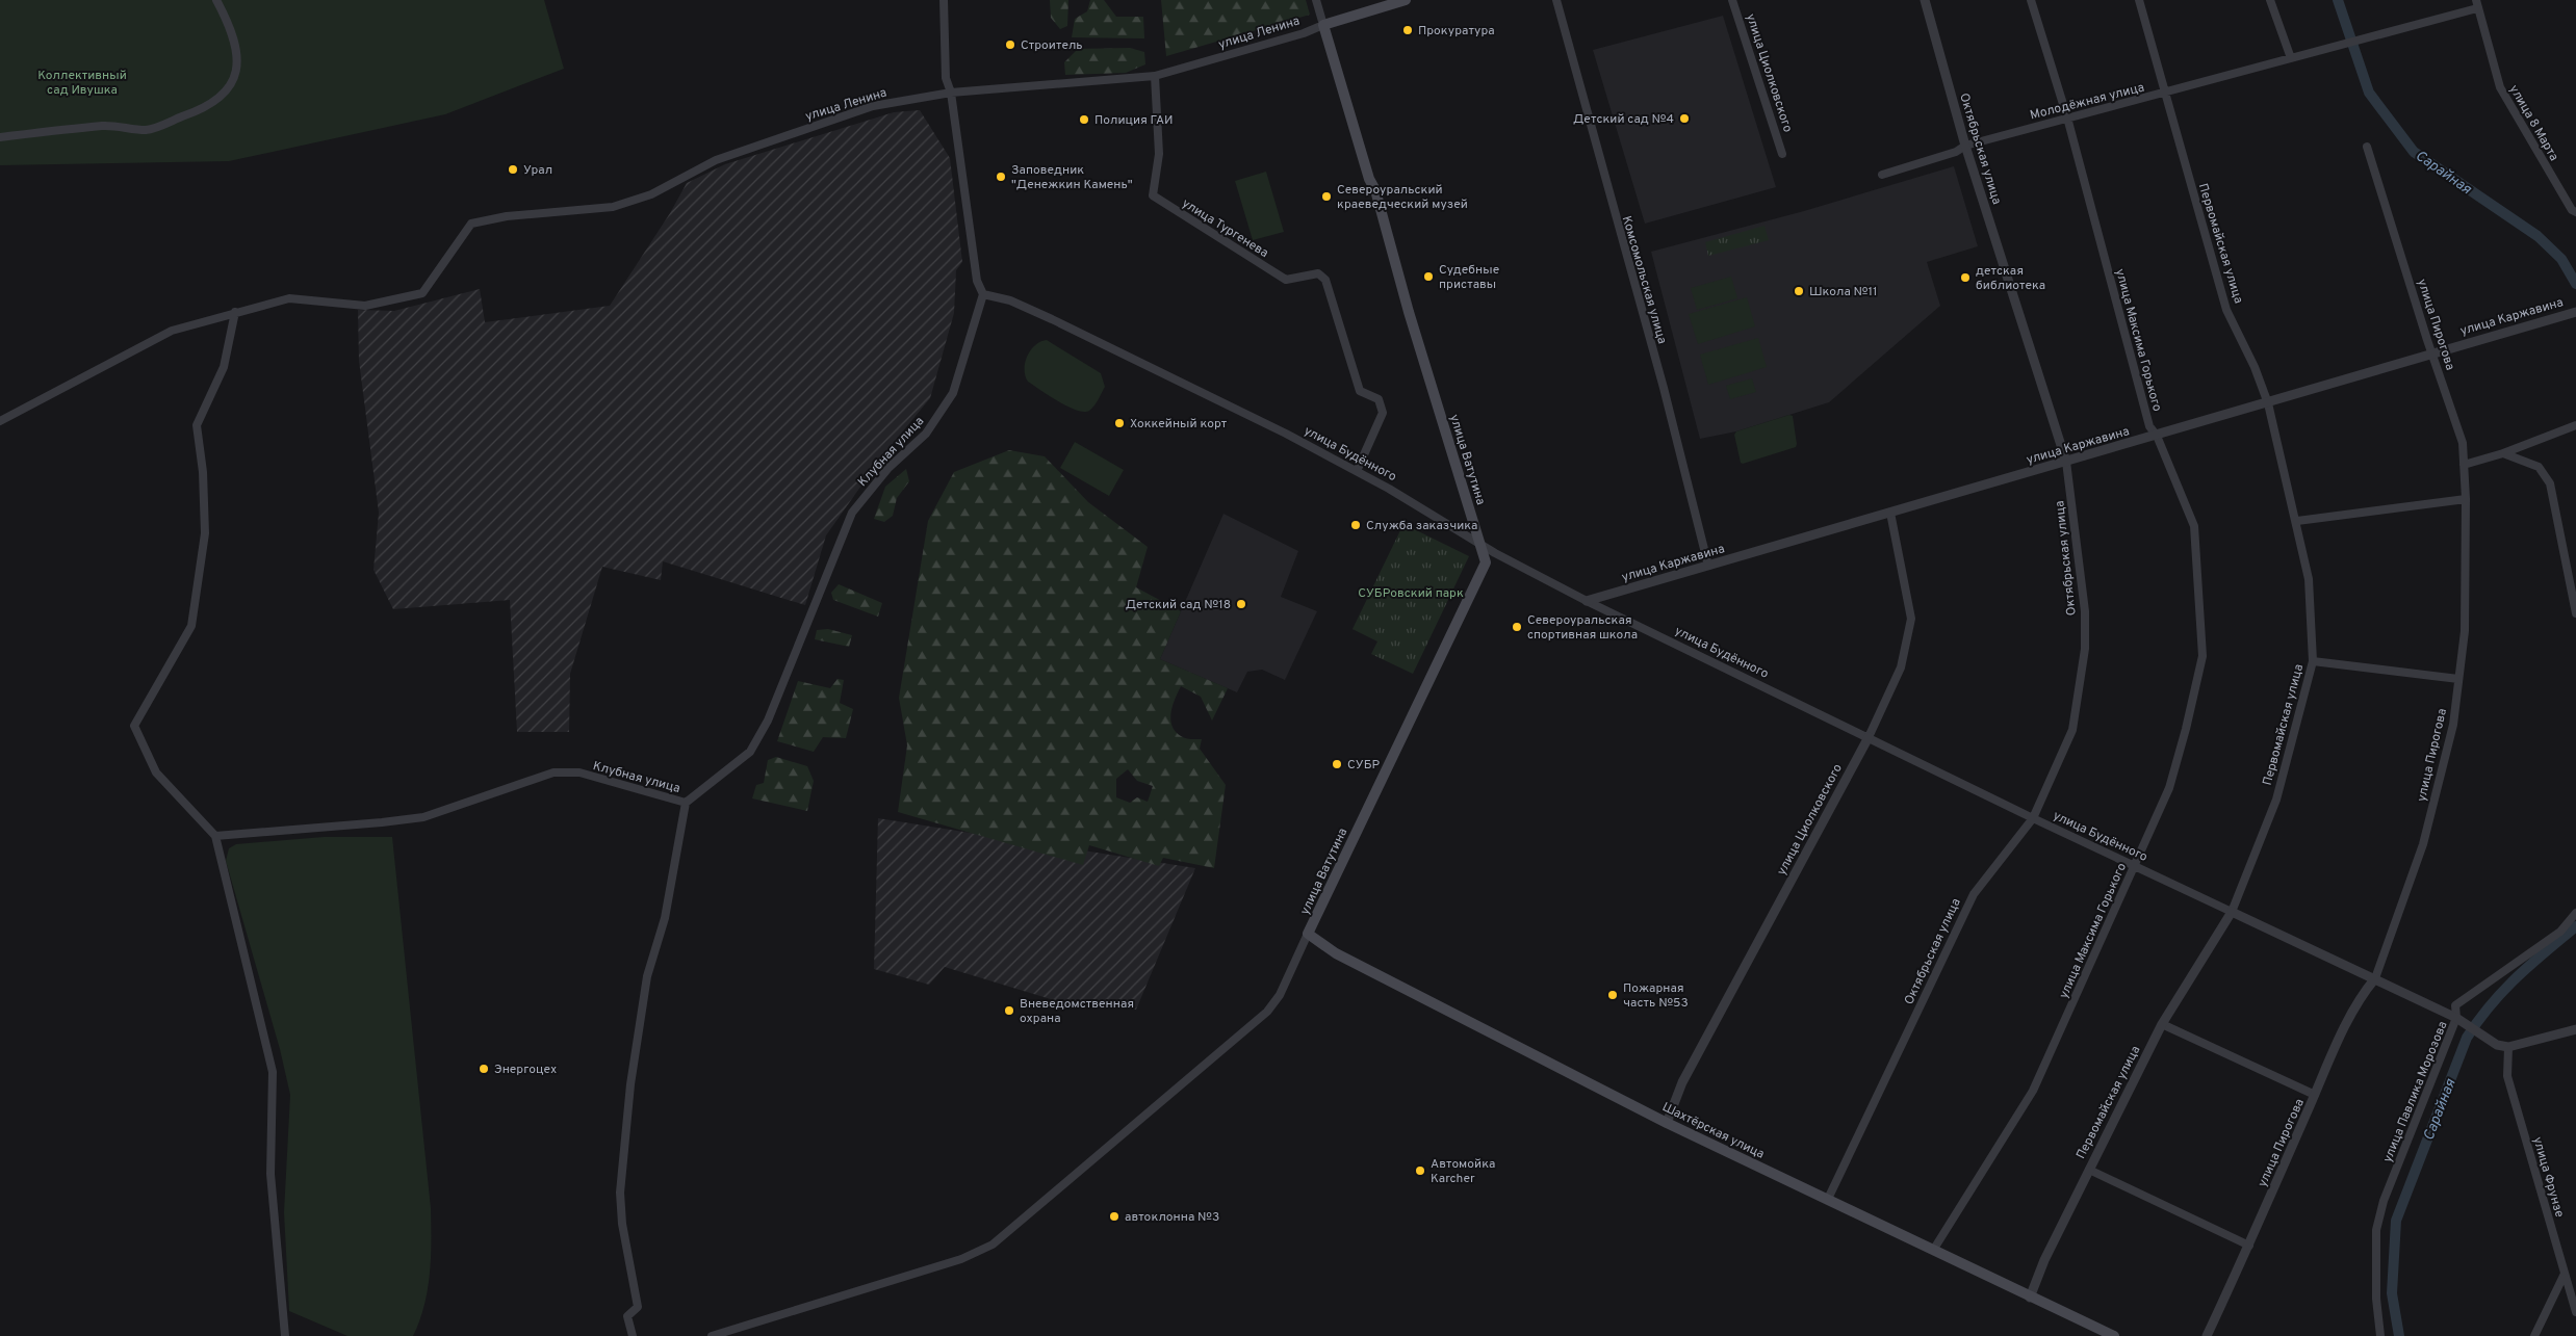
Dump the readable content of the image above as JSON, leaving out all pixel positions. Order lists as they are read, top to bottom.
{
  "streets": {
    "main road": ["улица Ленина", "улица Ватутина", "Шахтёрская улица"],
    "street": [
      "улица Циолковского",
      "Молодёжная улица",
      "улица 8 Марта",
      "Октябрьская улица",
      "улица Тургенева",
      "Первомайская улица",
      "Комсомольская улица",
      "улица Каржавина",
      "улица Пирогова",
      "улица Максима Горького",
      "Клубная улица",
      "улица Будённого",
      "улица Павлика Морозова",
      "улица Фрунзе"
    ]
  },
  "crossings": [
    ["улица Ленина", "улица Тургенева"],
    ["улица Ленина", "улица Ватутина"],
    ["улица Циолковского", "улица Каржавина"],
    ["улица Циолковского", "улица Будённого"],
    ["улица Циолковского", "Шахтёрская улица"],
    ["Молодёжная улица", "улица 8 Марта"],
    ["Молодёжная улица", "Октябрьская улица"],
    ["Молодёжная улица", "Первомайская улица"],
    ["Молодёжная улица", "улица Максима Горького"],
    ["Октябрьская улица", "улица Каржавина"],
    ["Октябрьская улица", "улица Будённого"],
    ["Октябрьская улица", "Шахтёрская улица"],
    ["улица Тургенева", "улица Будённого"],
    ["Первомайская улица", "улица Каржавина"],
    ["Первомайская улица", "улица Будённого"],
    ["Первомайская улица", "Шахтёрская улица"],
    ["Комсомольская улица", "улица Каржавина"],
    ["улица Каржавина", "улица Пирогова"],
    ["улица Каржавина", "улица Максима Горького"],
    ["улица Каржавина", "улица Будённого"],
    ["улица Пирогова", "улица Будённого"],
    ["улица Максима Горького", "улица Будённого"],
    ["улица Максима Горького", "Шахтёрская улица"],
    ["Клубная улица", "улица Будённого"],
    ["улица Будённого", "улица Ватутина"],
    ["улица Будённого", "улица Павлика Морозова"],
    ["улица Будённого", "улица Фрунзе"],
    ["улица Ватутина", "Шахтёрская улица"]
  ],
  "water": ["Сарайная"],
  "parks": ["Коллективный сад Ивушка", "СУБРовский парк"],
  "places": [
    "Прокуратура",
    "Строитель",
    "Детский сад №4",
    "Полиция ГАИ",
    "Урал",
    "Заповедник \"Денежкин Камень\"",
    "Североуральский краеведческий музей",
    "Судебные приставы",
    "детская библиотека",
    "Школа №11",
    "Хоккейный корт",
    "Служба заказчика",
    "Детский сад №18",
    "Североуральская спортивная школа",
    "СУБР",
    "Пожарная часть №53",
    "Вневедомственная охрана",
    "Энергоцех",
    "Автомойка Karcher",
    "автоклонна №3"
  ]
}
